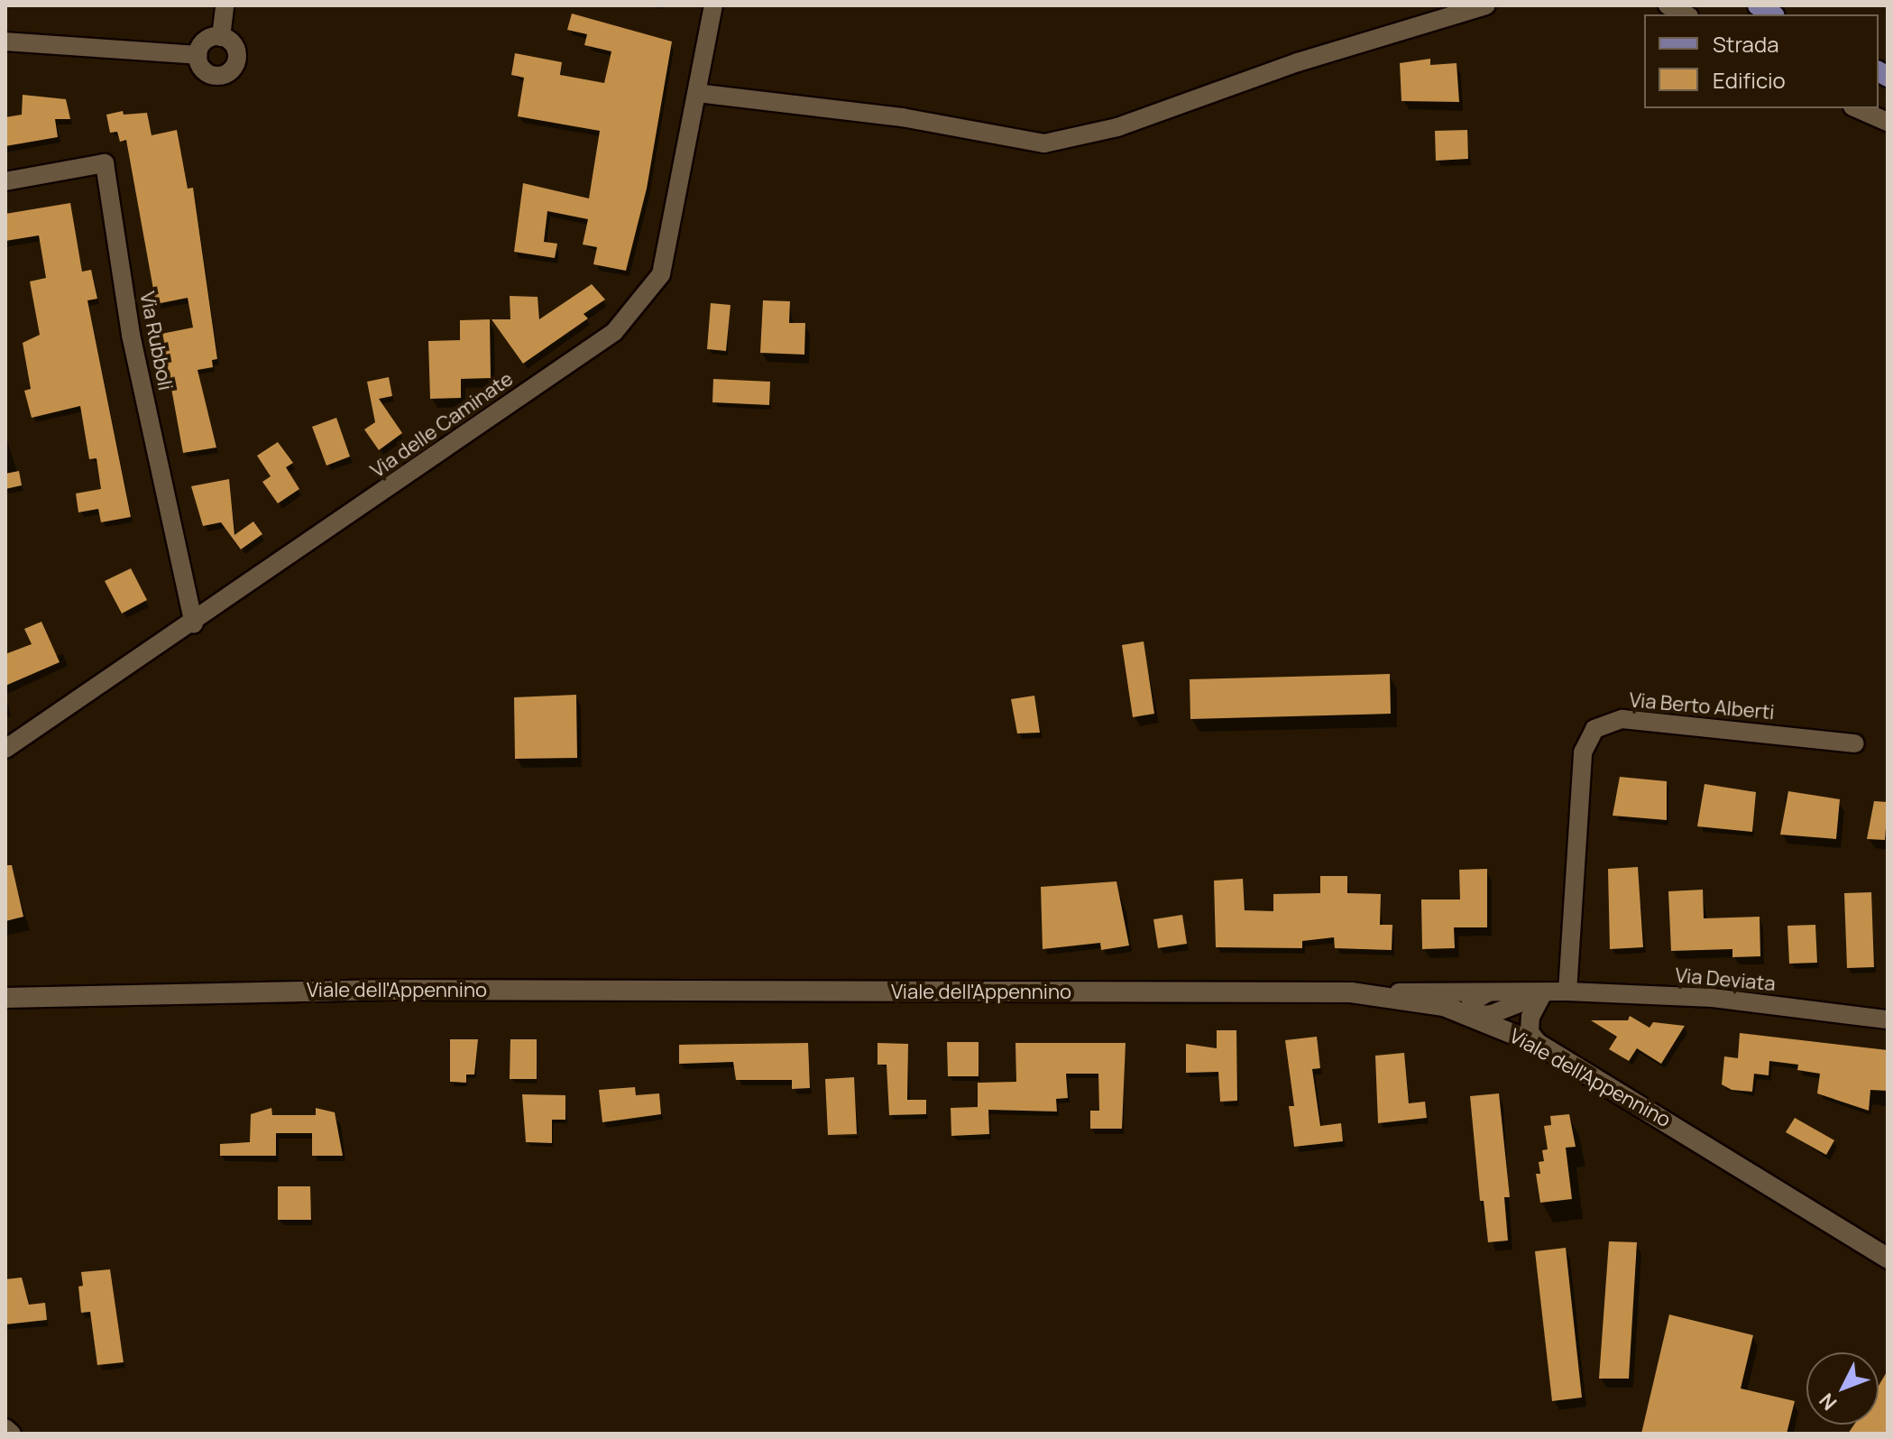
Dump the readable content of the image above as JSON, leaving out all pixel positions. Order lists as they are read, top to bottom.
{
  "streets": {
    "main road": ["Viale dell'Appennino"],
    "street": [
      "Via Rubboli",
      "Via delle Caminate",
      "Via Berto Alberti",
      "Via Deviata"
    ]
  },
  "crossings": [
    ["Via Rubboli", "Via delle Caminate"],
    ["Via Berto Alberti", "Via Deviata"],
    ["Via Deviata", "Viale dell'Appennino"]
  ],
  "legend": ["Strada", "Edificio"],
  "north": "bottom left"
}
